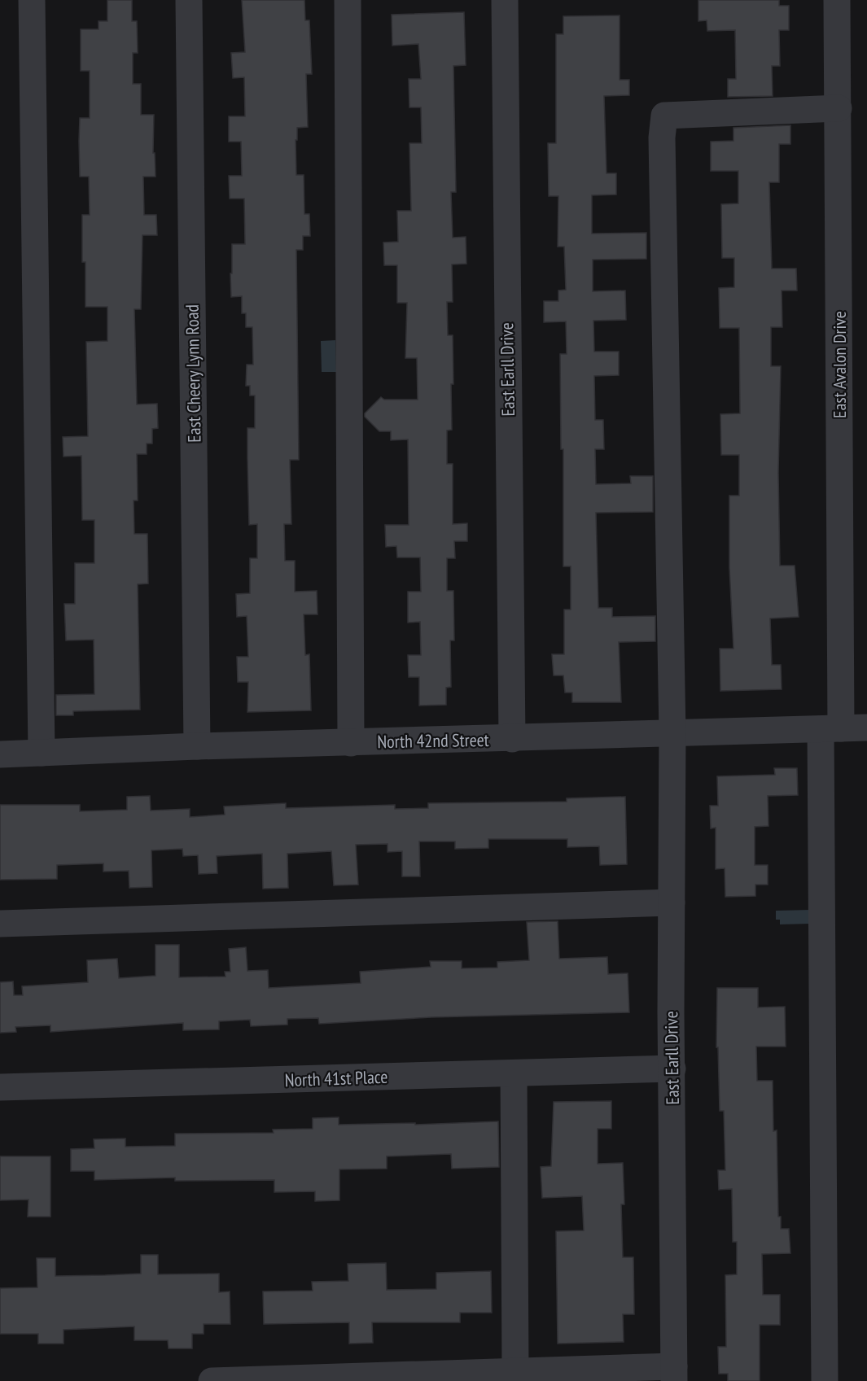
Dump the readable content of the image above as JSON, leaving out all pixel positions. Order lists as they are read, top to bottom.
{
  "streets": {
    "street": [
      "East Avalon Drive",
      "East Earll Drive",
      "East Cheery Lynn Road",
      "North 42nd Street",
      "North 41st Place"
    ]
  },
  "crossings": [
    ["East Avalon Drive", "East Earll Drive"],
    ["East Avalon Drive", "North 42nd Street"],
    ["East Earll Drive", "North 42nd Street"],
    ["East Earll Drive", "North 41st Place"],
    ["East Cheery Lynn Road", "North 42nd Street"]
  ]
}
